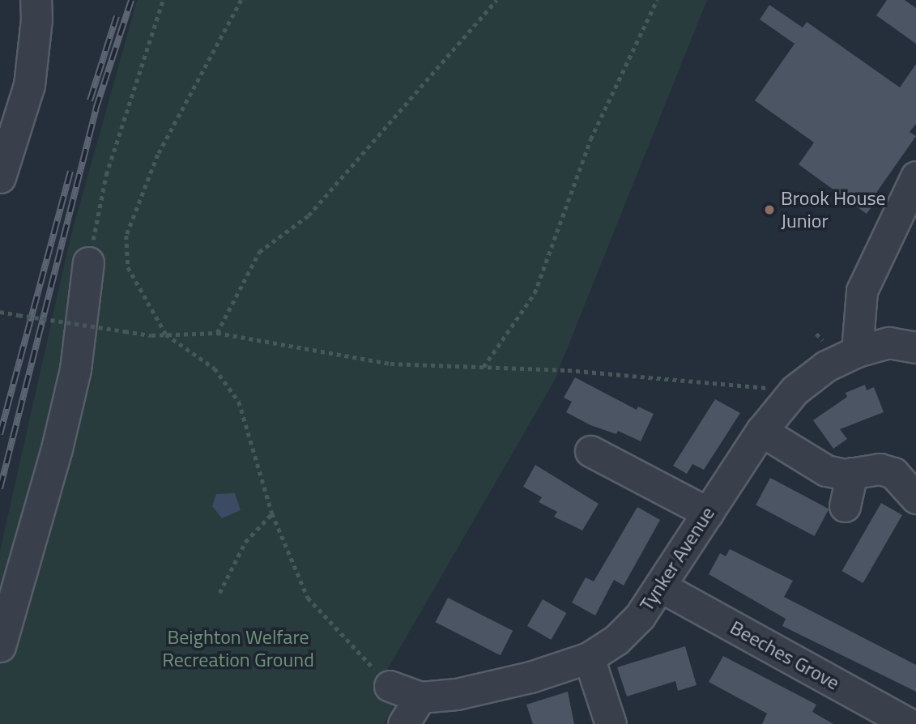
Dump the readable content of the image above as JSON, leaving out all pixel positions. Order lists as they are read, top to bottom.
{
  "streets": {
    "street": ["Tynker Avenue", "Beeches Grove"]
  },
  "crossings": [
    ["Tynker Avenue", "Beeches Grove"]
  ],
  "parks": ["Beighton Welfare Recreation Ground"],
  "places": ["Brook House Junior"]
}
